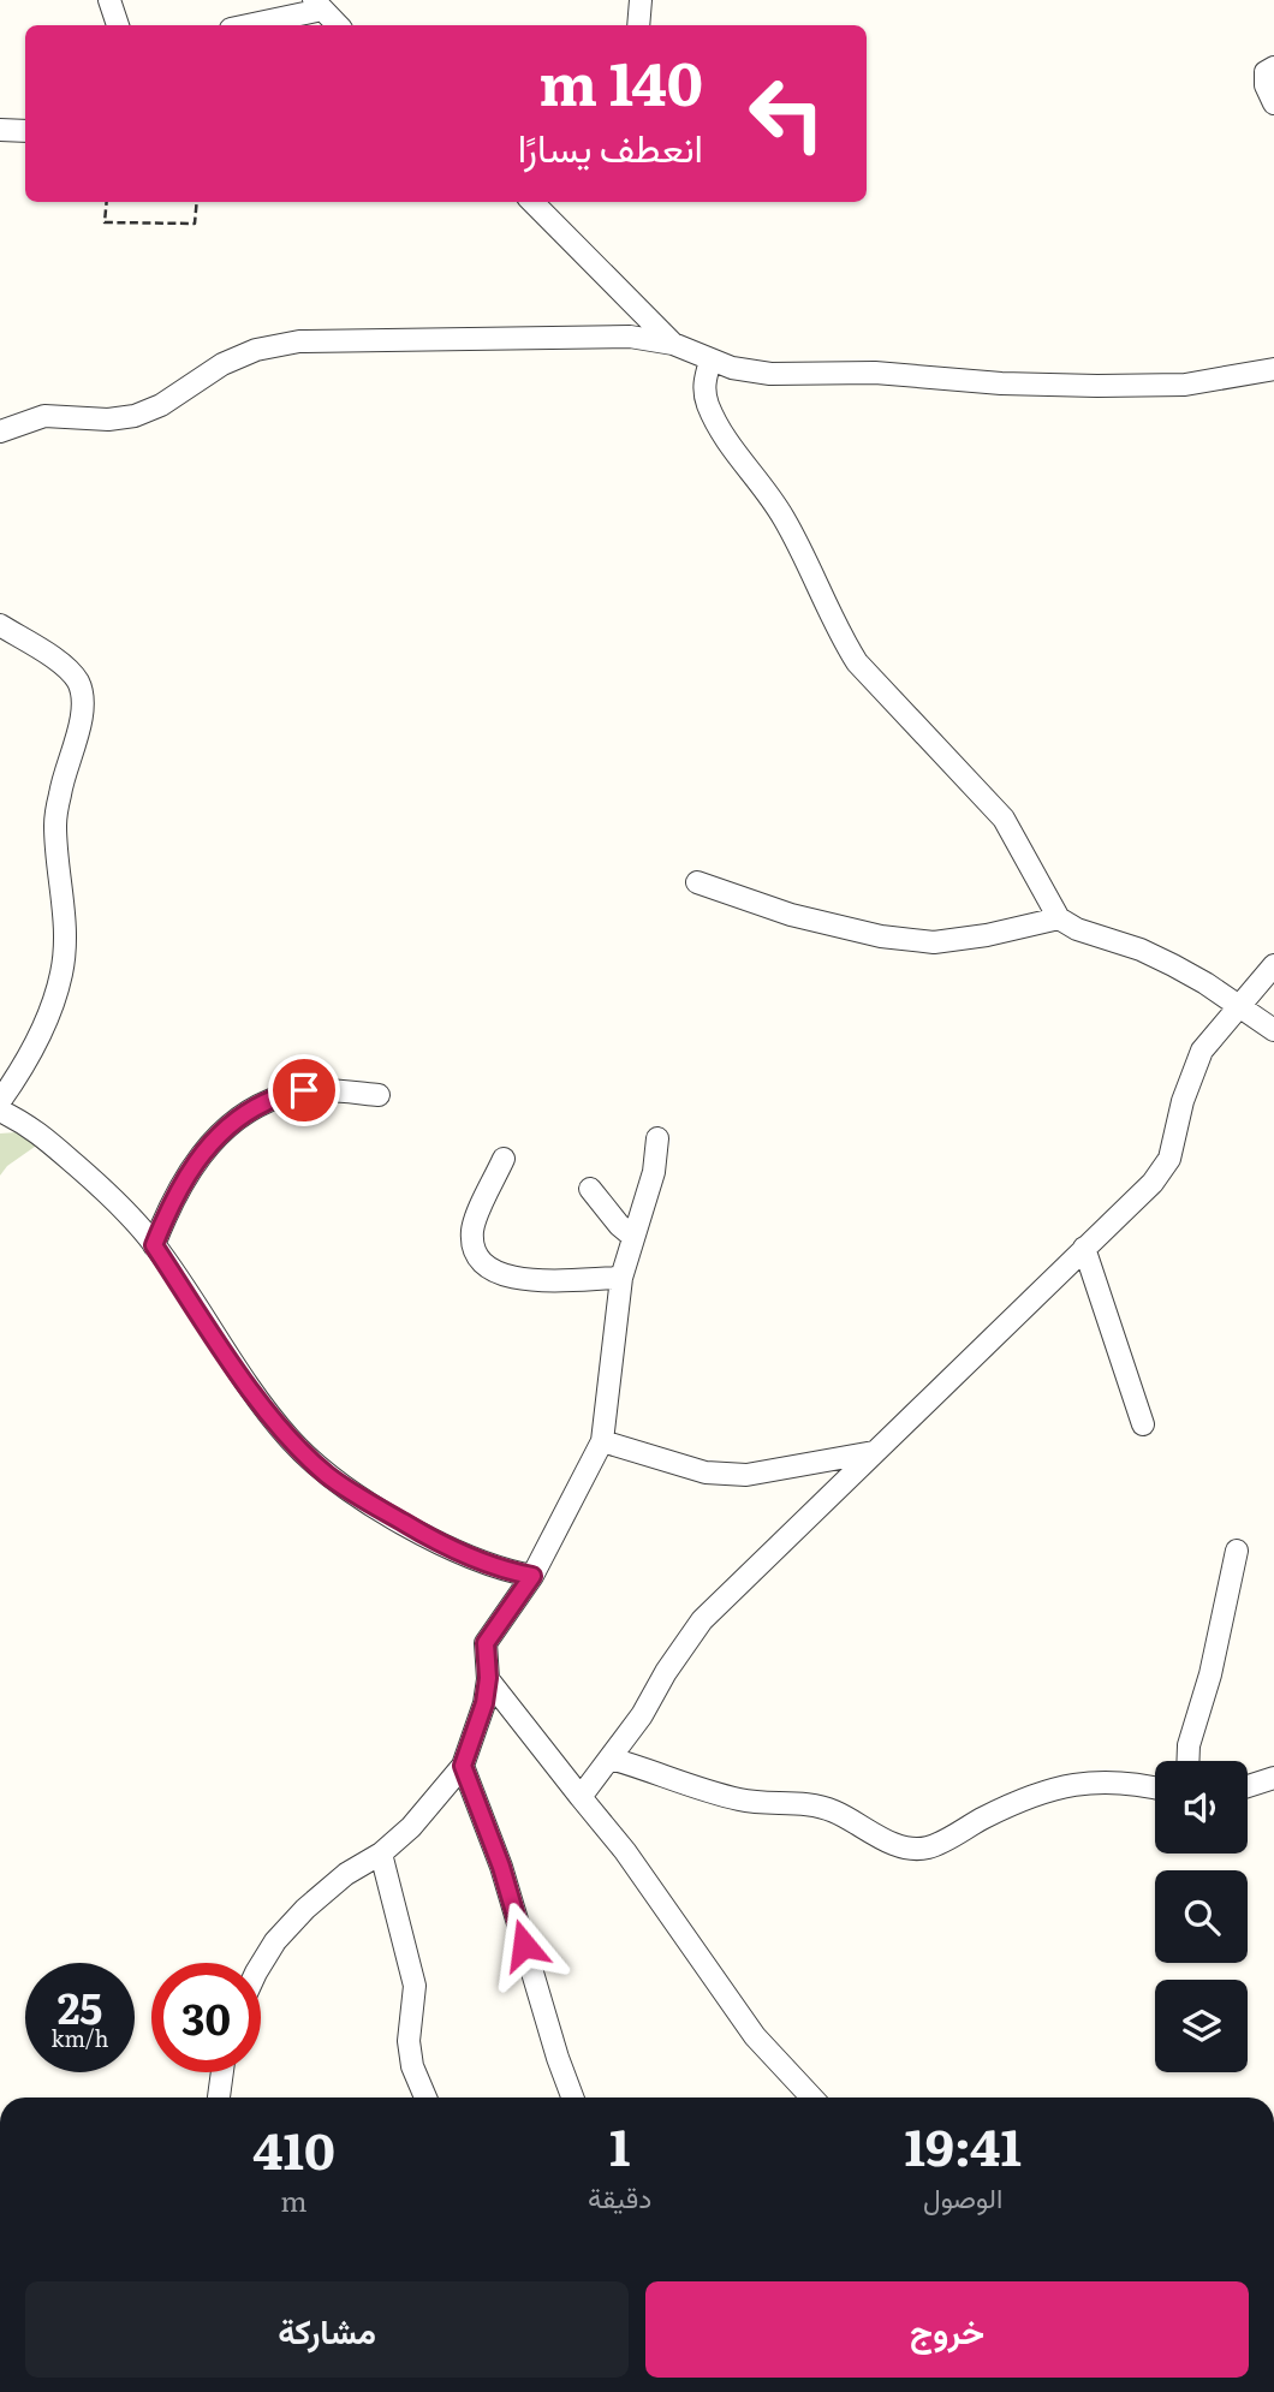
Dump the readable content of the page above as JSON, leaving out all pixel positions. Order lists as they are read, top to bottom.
{
  "page": {
    "turn": ["140 m", "انعطف يسارًا"],
    "speed": "25 km/h",
    "limit": "30",
    "eta": [
      "19:41",
      "الوصول",
      "1",
      "دقيقة",
      "410",
      "m"
    ],
    "buttons": ["خروج", "مشاركة"]
  }
}
